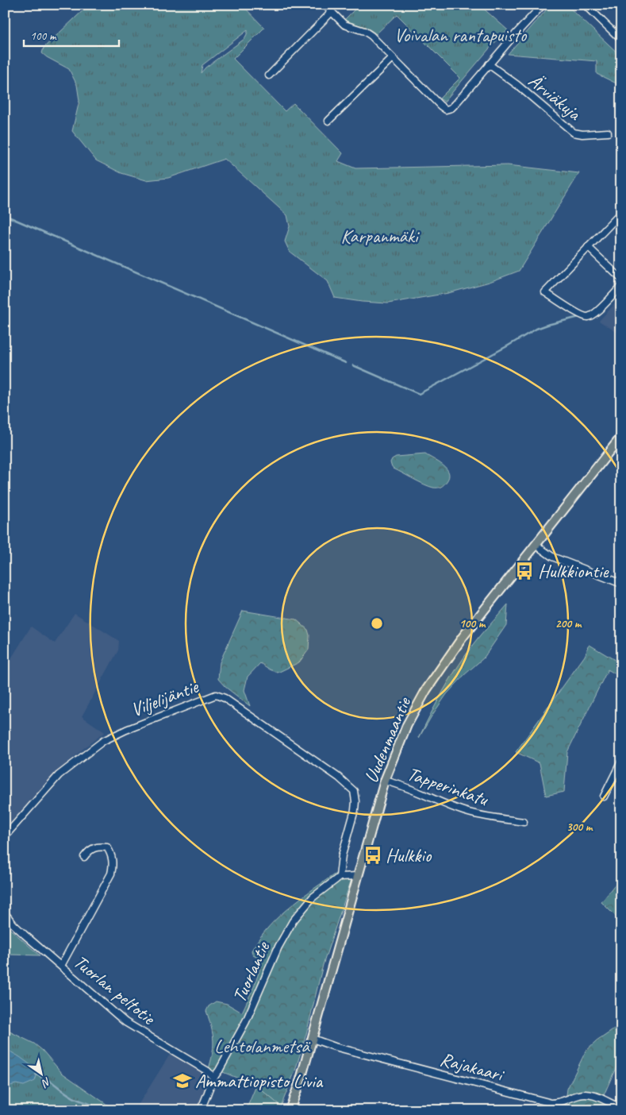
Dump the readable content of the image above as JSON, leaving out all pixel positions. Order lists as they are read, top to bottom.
{
  "streets": {
    "main road": ["Uudenmaantie"],
    "street": [
      "Ärviäkuja",
      "Viljelijäntie",
      "Tapperinkatu",
      "Tuorlantie",
      "Tuorlan peltotie",
      "Rajakaari"
    ]
  },
  "crossings": [
    ["Viljelijäntie", "Tuorlantie"],
    ["Uudenmaantie", "Tapperinkatu"],
    ["Uudenmaantie", "Rajakaari"],
    ["Tuorlantie", "Tuorlan peltotie"]
  ],
  "parks": ["Voivalan rantapuisto", "Karpanmäki", "Lehtolanmetsä"],
  "places": {
    "bus stop": ["Hulkkiontie", "Hulkkio"],
    "school or university": ["Ammattiopisto Livia"]
  },
  "scale_bar": "100 m",
  "north": "bottom right",
  "rings": ["100 m", "200 m", "300 m"]
}
